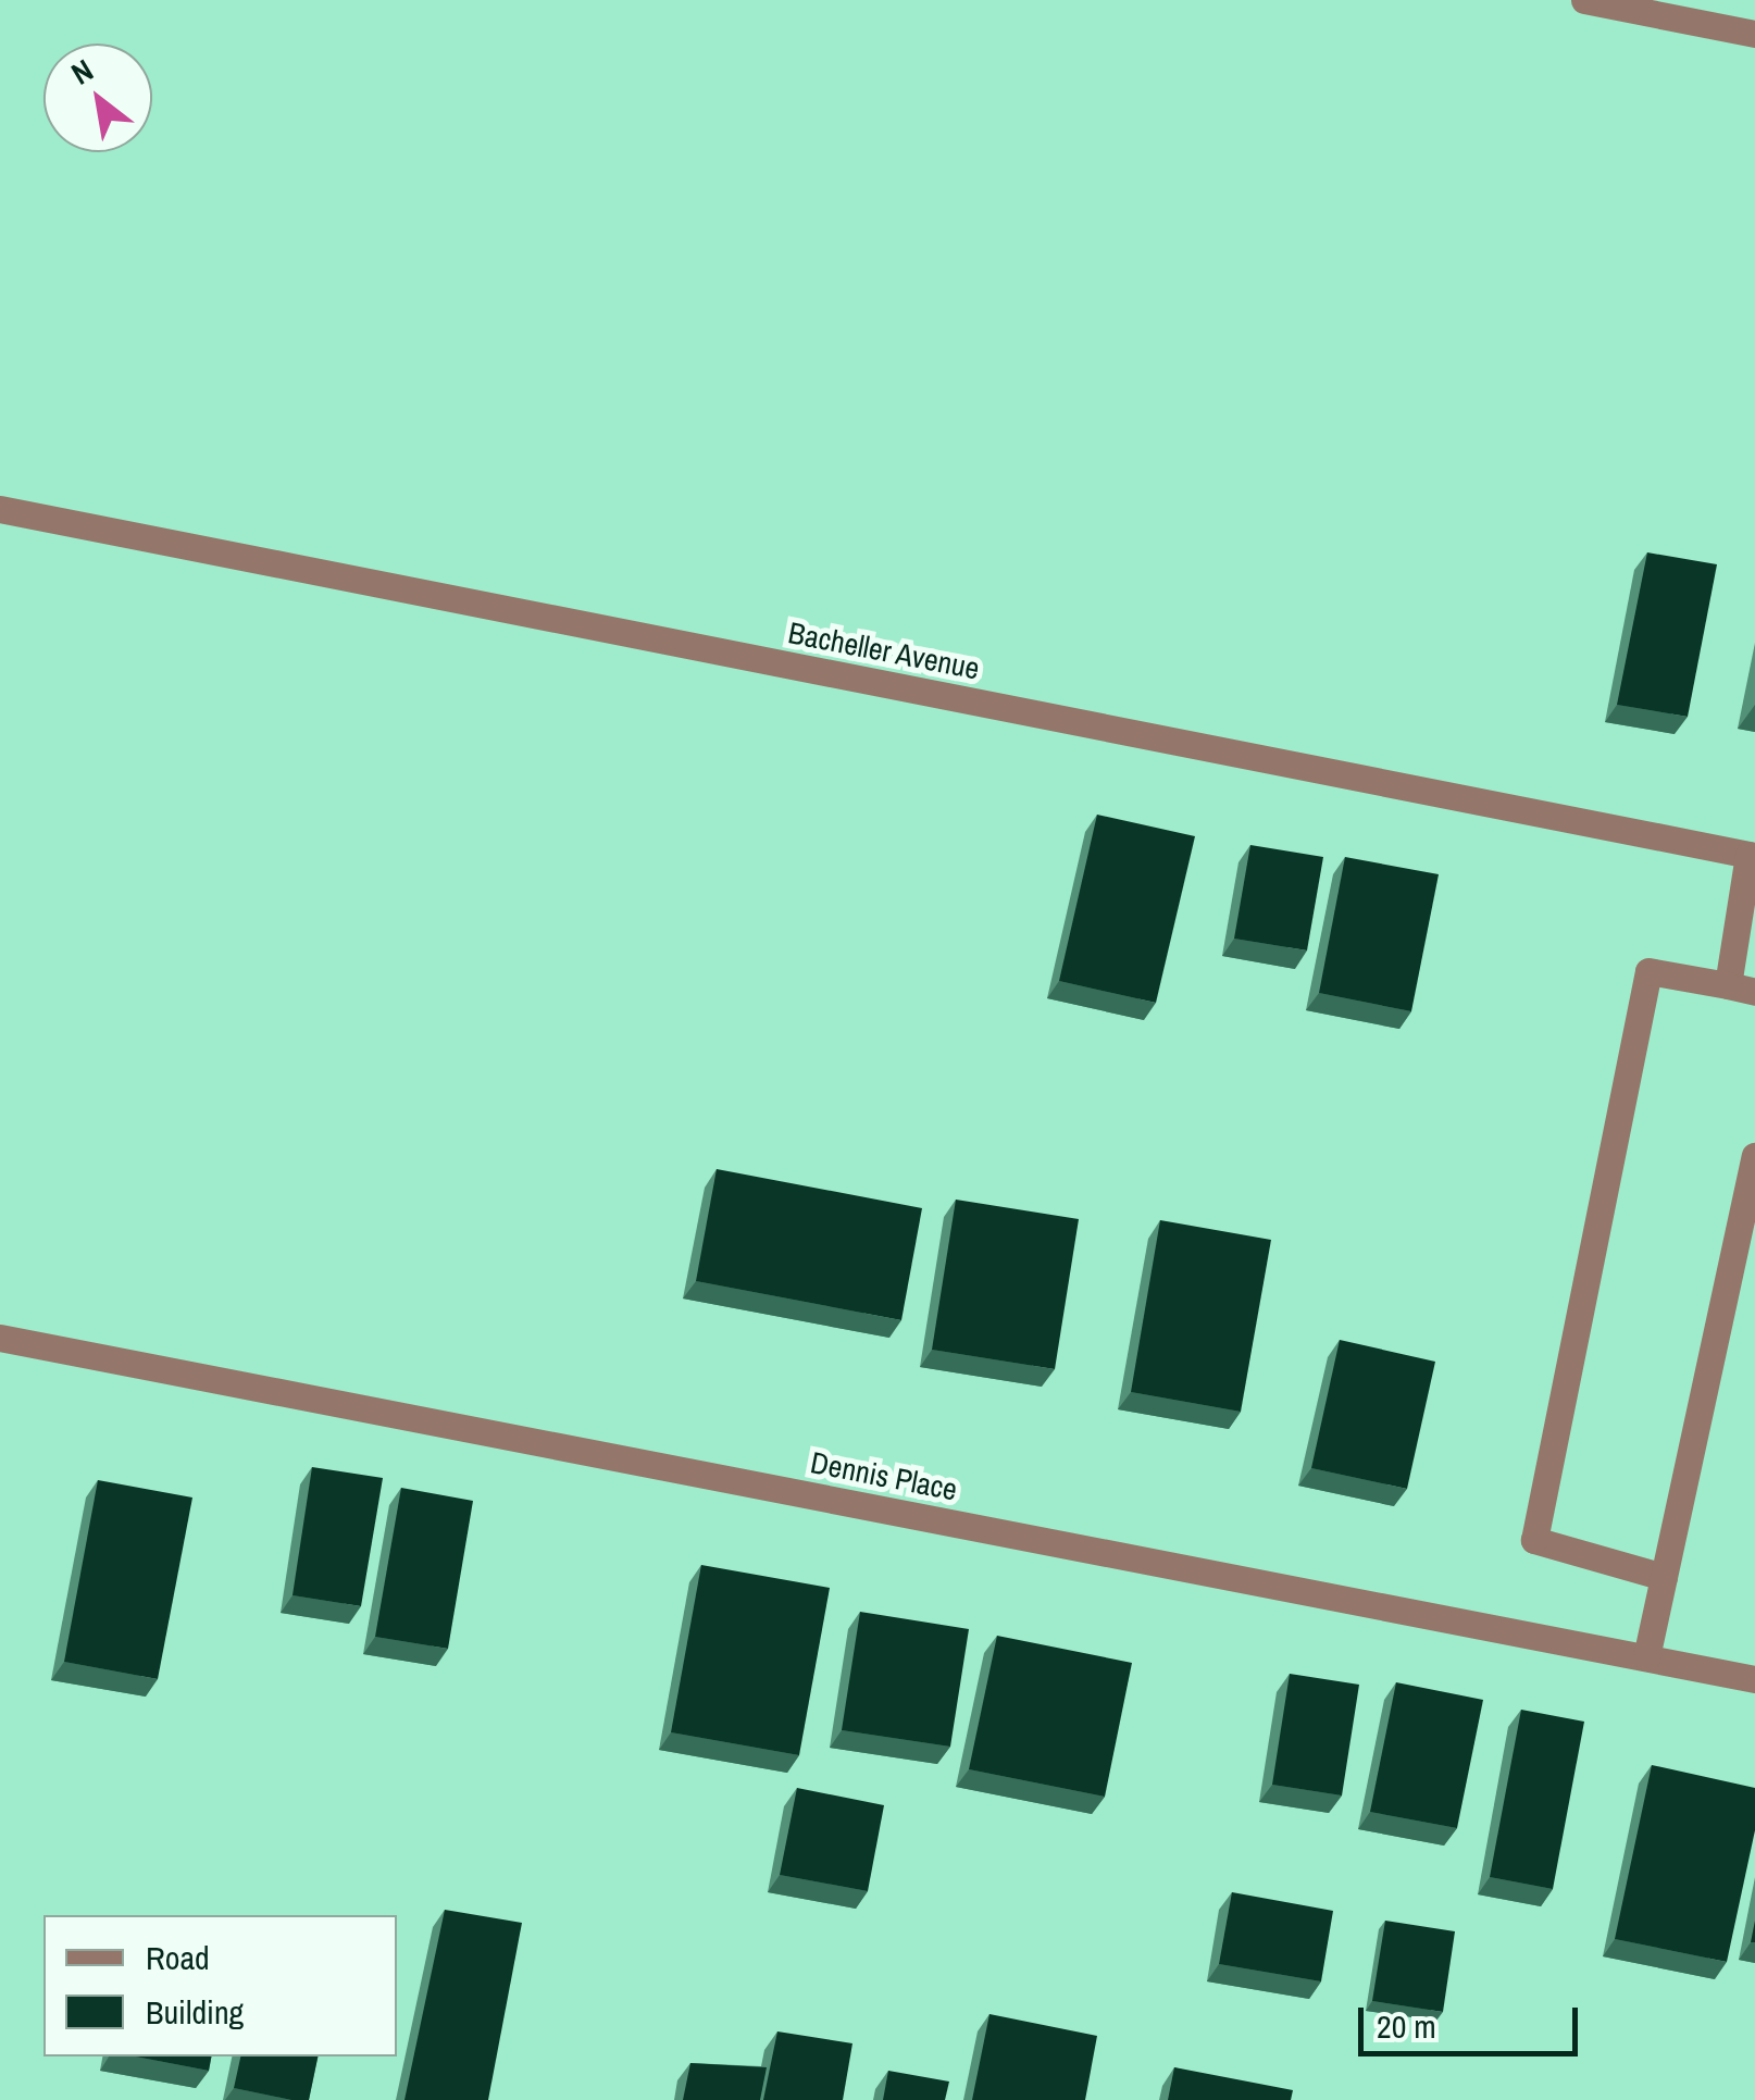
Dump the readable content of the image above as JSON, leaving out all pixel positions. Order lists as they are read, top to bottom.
{
  "streets": {
    "street": ["Bacheller Avenue", "Dennis Place"]
  },
  "legend": ["Road", "Building"],
  "scale_bar": "20 m",
  "north": "top left"
}
